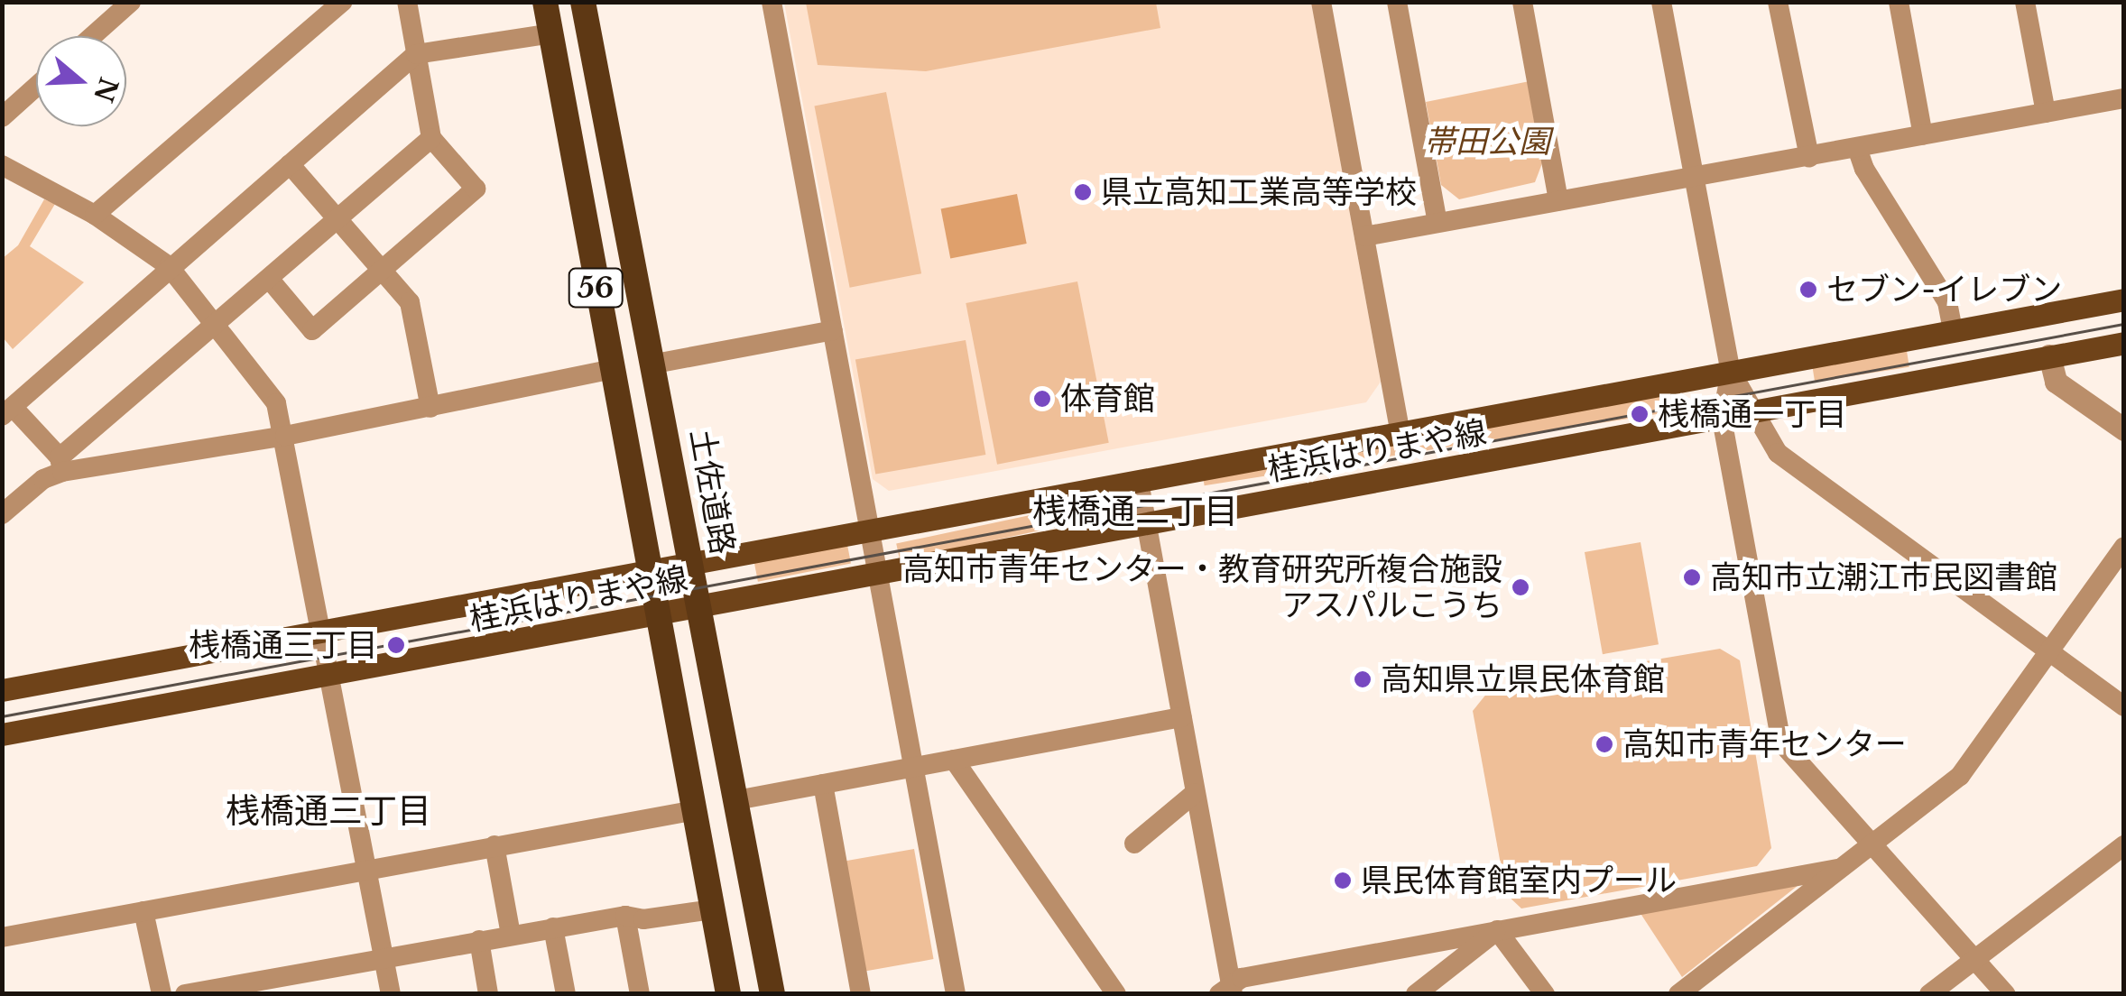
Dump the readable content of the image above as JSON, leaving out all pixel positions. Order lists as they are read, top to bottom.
{
  "streets": {
    "highway": ["56", "土佐道路"],
    "main road": ["桂浜はりまや線"]
  },
  "crossings": [
    ["56", "桂浜はりまや線"],
    ["桂浜はりまや線", "土佐道路"]
  ],
  "districts": ["桟橋通二丁目", "桟橋通三丁目"],
  "parks": ["帯田公園"],
  "places": [
    "県立高知工業高等学校",
    "セブン-イレブン",
    "体育館",
    "桟橋通一丁目",
    "高知市立潮江市民図書館",
    "高知市青年センター・教育研究所複合施設 アスパルこうち",
    "桟橋通三丁目",
    "高知県立県民体育館",
    "高知市青年センター",
    "県民体育館室内プール"
  ],
  "north": "right"
}
